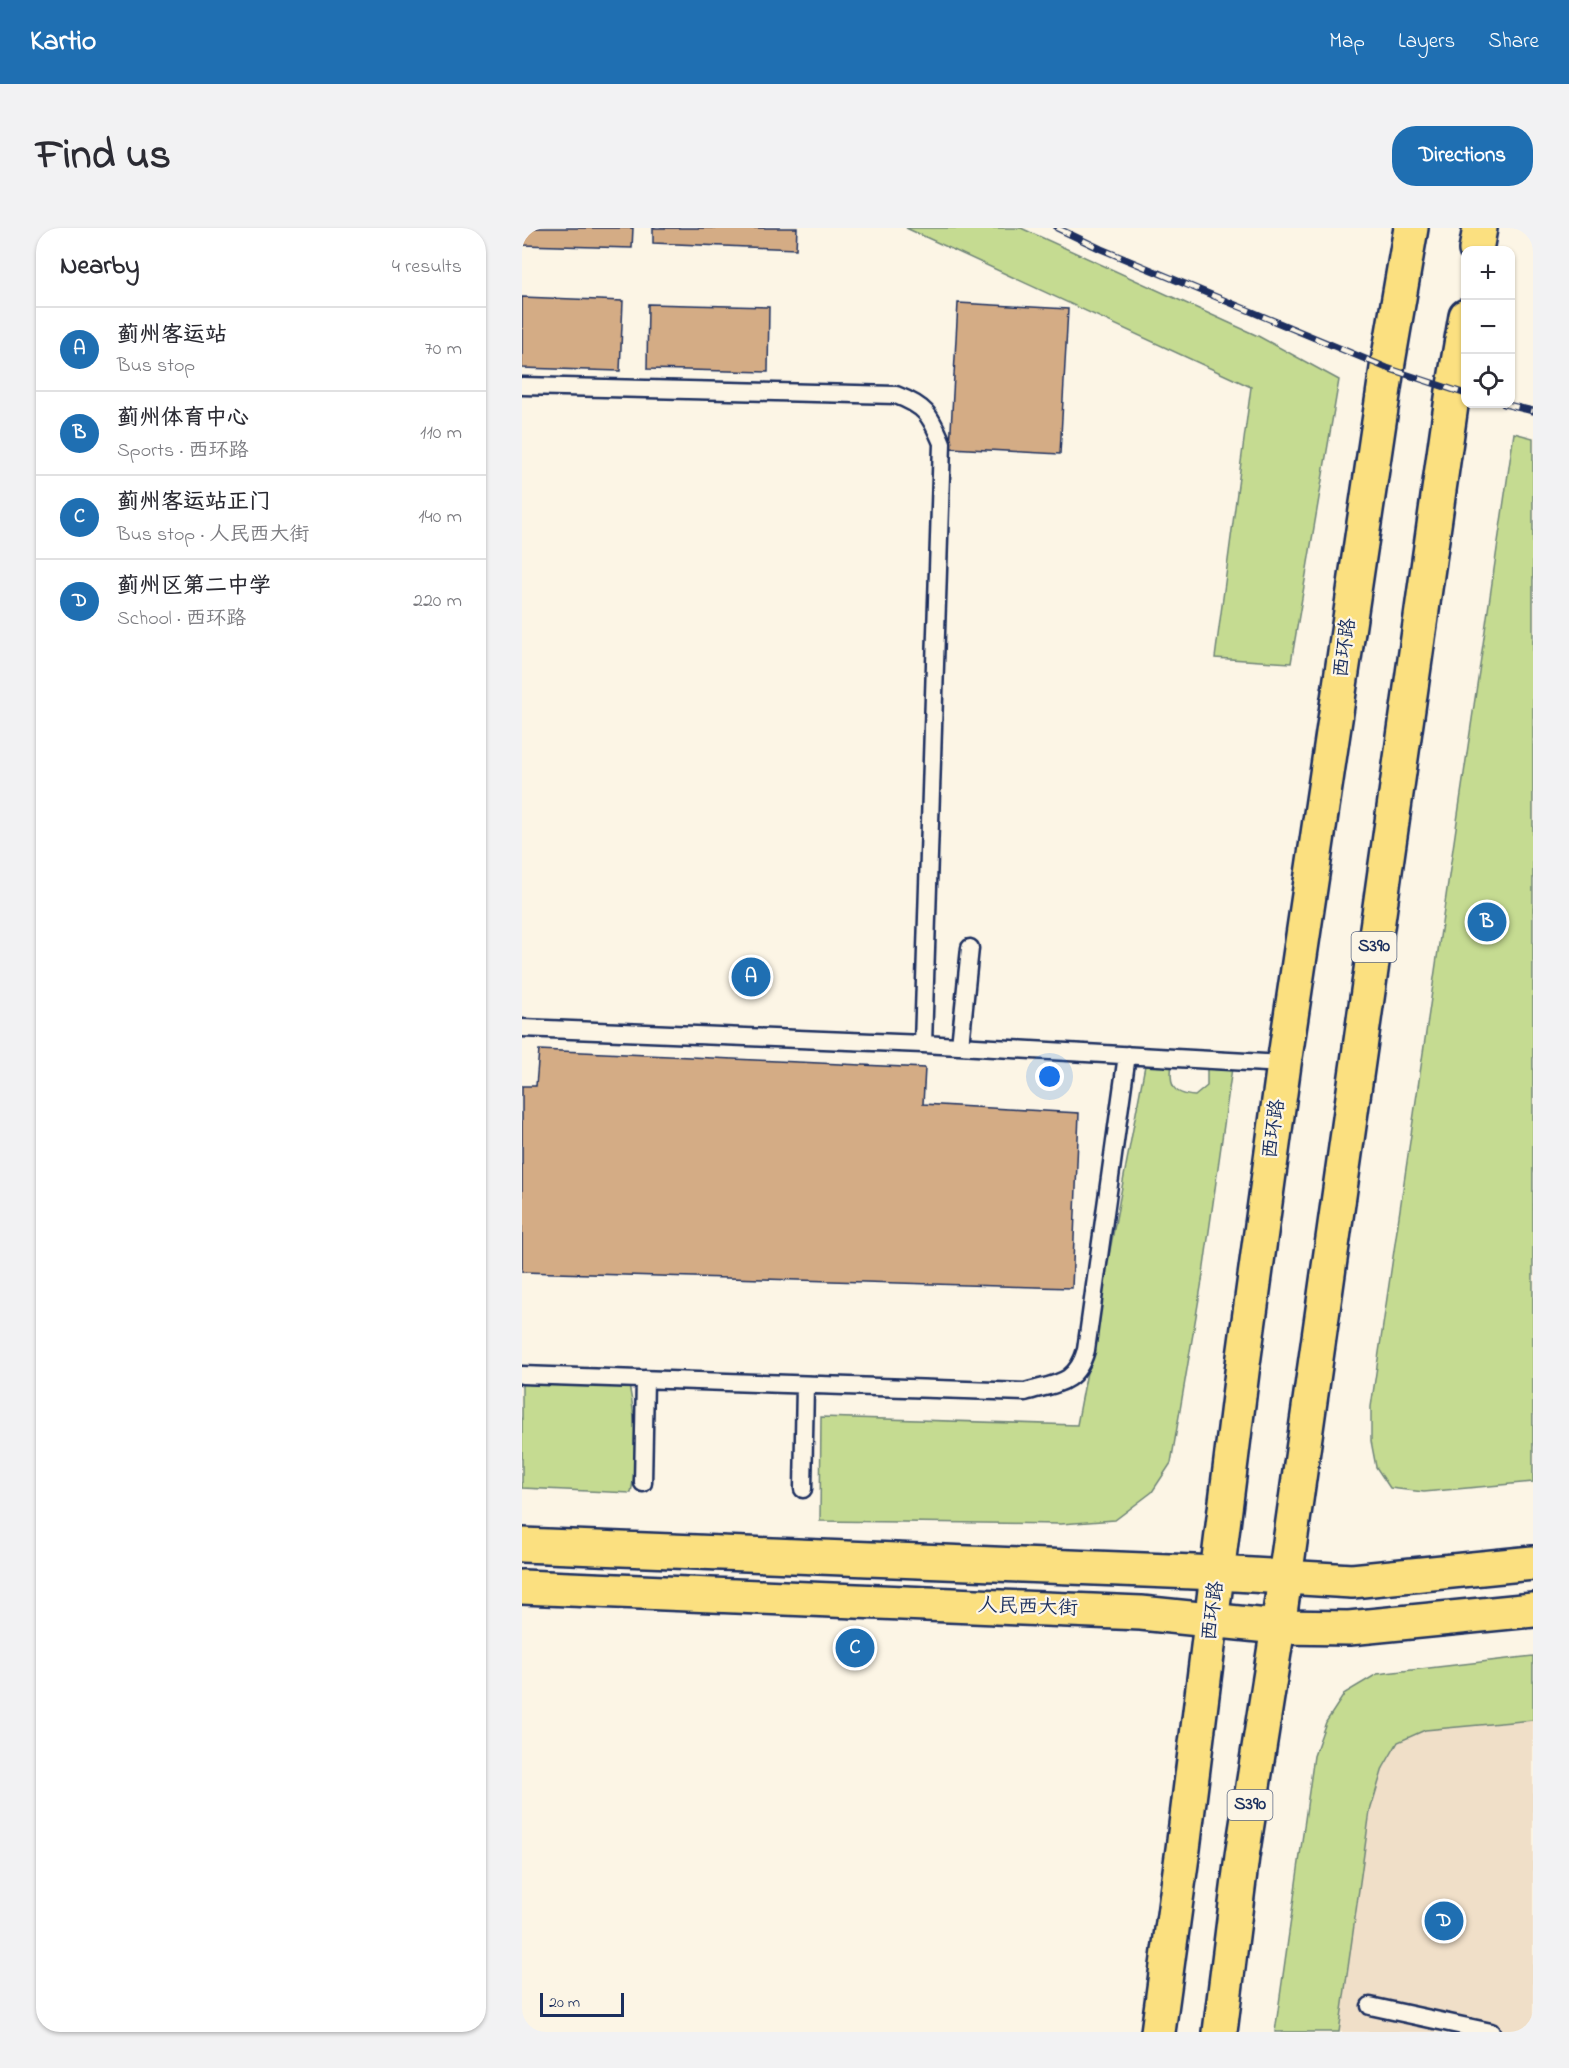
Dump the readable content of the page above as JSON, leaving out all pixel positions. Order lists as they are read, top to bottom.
{
  "streets": {
    "main road": ["西环路", "S390", "人民西大街"]
  },
  "crossings": [
    ["西环路", "人民西大街"],
    ["S390", "人民西大街"]
  ],
  "scale_bar": "20 m",
  "page": {
    "header": "Kartio",
    "nav": ["Map", "Layers", "Share"],
    "title": "Find us",
    "buttons": "Directions",
    "heading": ["Nearby", "4 results"],
    "map_buttons": ["+", "−"],
    "list": [
      {
        "mark": "A",
        "name": "蓟州客运站",
        "note": "Bus stop",
        "value": "70 m"
      },
      {
        "mark": "B",
        "name": "蓟州体育中心",
        "note": "Sports · 西环路",
        "value": "110 m"
      },
      {
        "mark": "C",
        "name": "蓟州客运站正门",
        "note": "Bus stop · 人民西大街",
        "value": "140 m"
      },
      {
        "mark": "D",
        "name": "蓟州区第二中学",
        "note": "School · 西环路",
        "value": "220 m"
      }
    ],
    "pins": [
      "B",
      "A",
      "C",
      "D"
    ],
    "scale": "20 m"
  }
}
